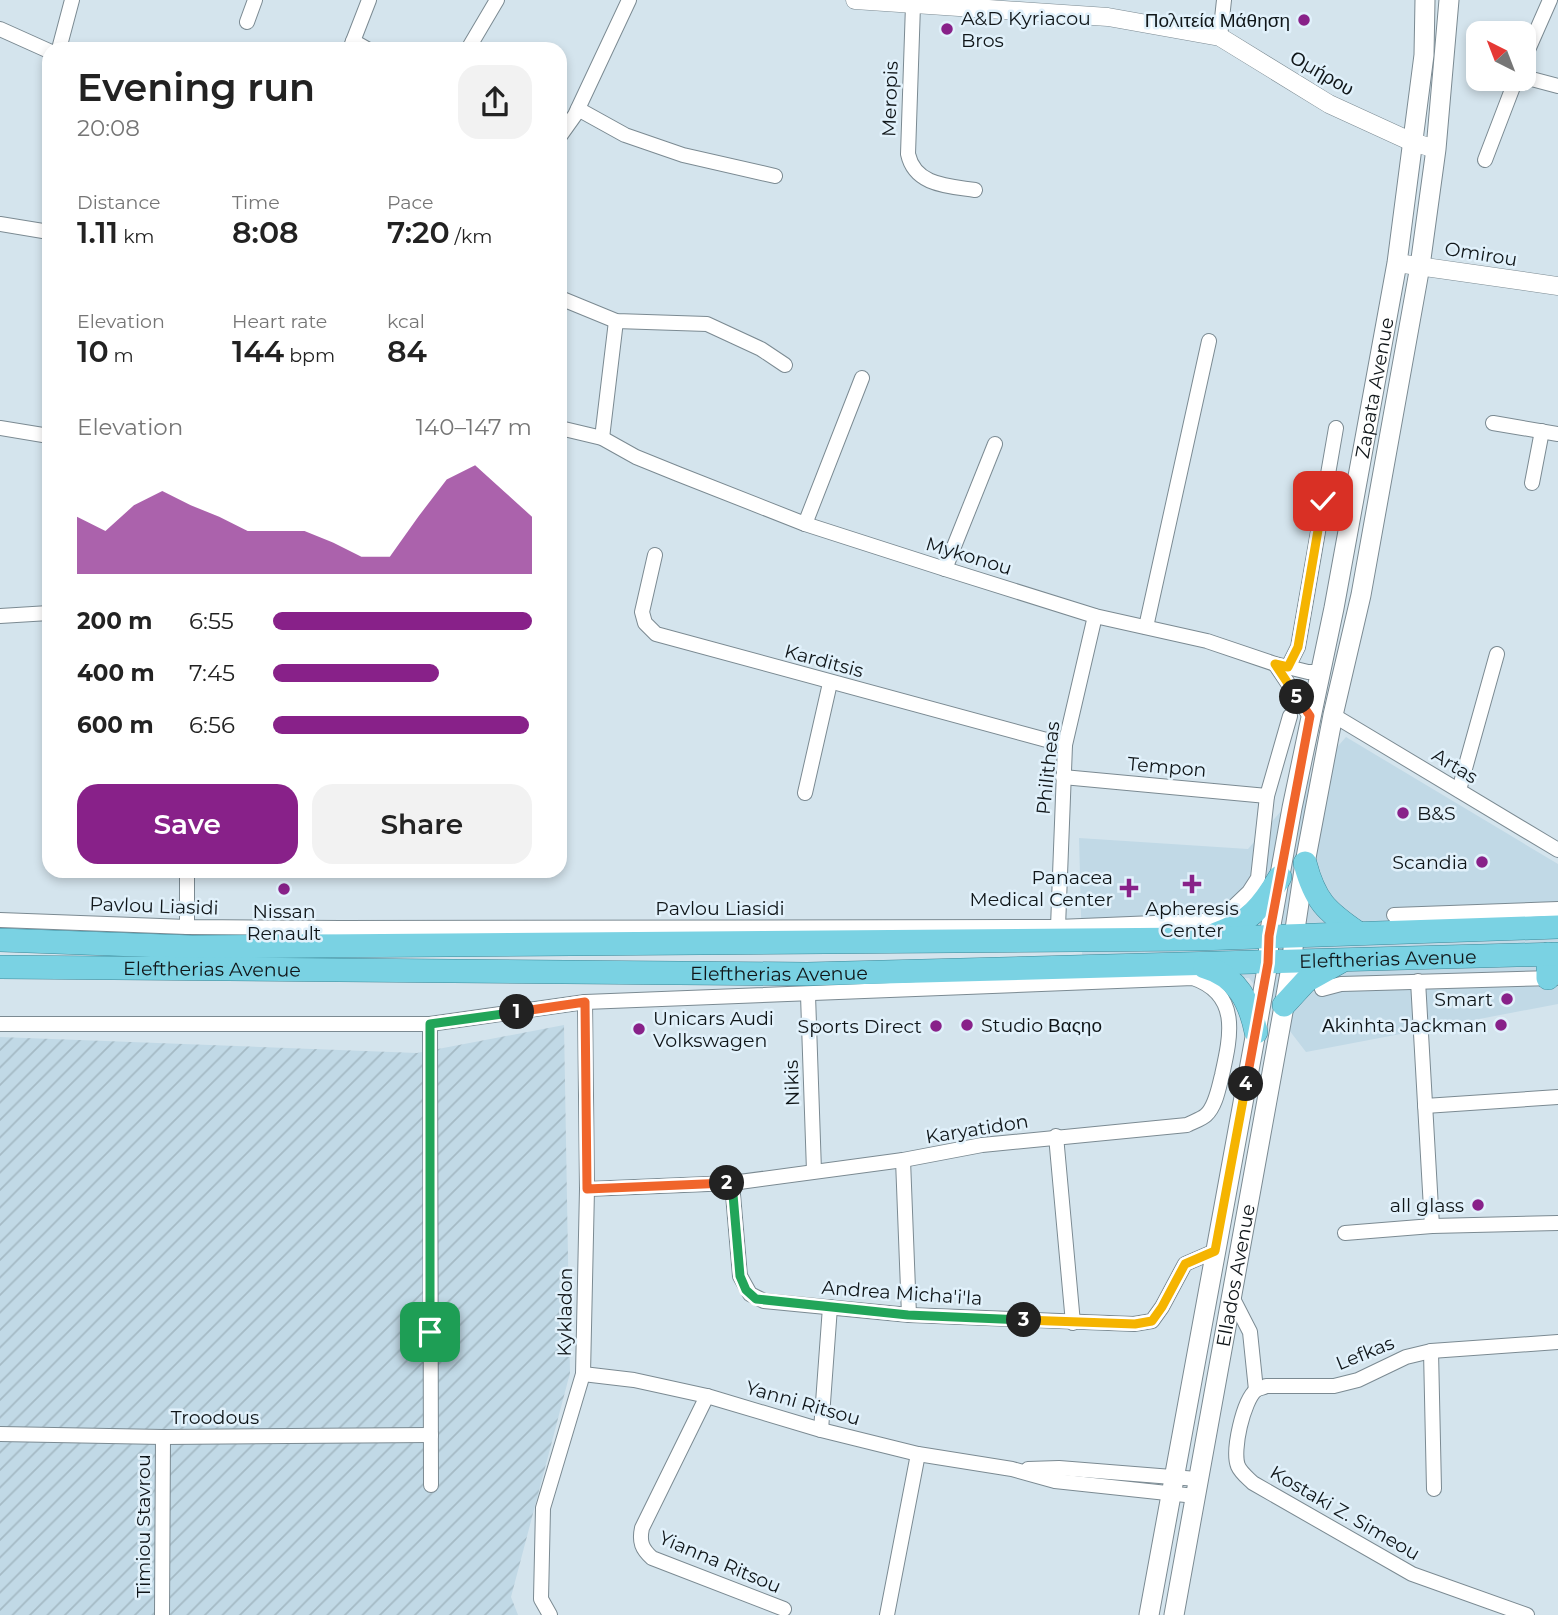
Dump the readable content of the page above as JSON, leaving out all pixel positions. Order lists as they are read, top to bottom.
{
  "streets": {
    "highway": ["Eleftherias Avenue"],
    "main road": ["Zapata Avenue", "Ellados Avenue"],
    "street": [
      "Ομήρου",
      "Meropis",
      "Omirou",
      "Mykonou",
      "Karditsis",
      "Artas",
      "Tempon",
      "Philitheas",
      "Pavlou Liasidi",
      "Nikis",
      "Karyatidon",
      "Andrea Micha'i'la",
      "Kykladon",
      "Lefkas",
      "Yanni Ritsou",
      "Troodous",
      "Kostaki Z. Simeou",
      "Timiou Stavrou",
      "Yianna Ritsou"
    ]
  },
  "crossings": [
    ["Ομήρου", "Meropis"],
    ["Ομήρου", "Zapata Avenue"],
    ["Omirou", "Zapata Avenue"],
    ["Zapata Avenue", "Mykonou"],
    ["Zapata Avenue", "Artas"],
    ["Zapata Avenue", "Pavlou Liasidi"],
    ["Zapata Avenue", "Eleftherias Avenue"],
    ["Zapata Avenue", "Ellados Avenue"],
    ["Mykonou", "Philitheas"],
    ["Karditsis", "Philitheas"],
    ["Tempon", "Philitheas"],
    ["Tempon", "Pavlou Liasidi"],
    ["Philitheas", "Pavlou Liasidi"],
    ["Eleftherias Avenue", "Karyatidon"],
    ["Eleftherias Avenue", "Ellados Avenue"],
    ["Nikis", "Karyatidon"],
    ["Karyatidon", "Andrea Micha'i'la"],
    ["Karyatidon", "Kykladon"],
    ["Ellados Avenue", "Andrea Micha'i'la"],
    ["Ellados Avenue", "Yanni Ritsou"],
    ["Kykladon", "Yanni Ritsou"],
    ["Lefkas", "Kostaki Z. Simeou"],
    ["Yanni Ritsou", "Yianna Ritsou"],
    ["Troodous", "Timiou Stavrou"]
  ],
  "places": {
    "other": [
      "Πολιτεία Μάθηση",
      "A&D Kyriacou Bros",
      "B&S",
      "Scandia",
      "Nissan Renault",
      "Smart",
      "Studio Βαςηο",
      "Αkinhta Jackman",
      "Sports Direct",
      "Unicars Audi Volkswagen",
      "all glass"
    ],
    "health": ["Apheresis Center", "Panacea Medical Center"]
  },
  "north": "top left",
  "page": {
    "heading": ["Evening run", "20:08"],
    "stats": [
      ["Distance", "1.11 km"],
      ["Time", "8:08"],
      ["Pace", "7:20 /km"],
      ["Elevation", "10 m"],
      ["Heart rate", "144 bpm"],
      ["kcal", "84"]
    ],
    "chart": ["Elevation", "140–147 m"],
    "list": [
      {
        "name": "200 m",
        "note": "6:55"
      },
      {
        "name": "400 m",
        "note": "7:45"
      },
      {
        "name": "600 m",
        "note": "6:56"
      }
    ],
    "pins": [
      "5",
      "1",
      "4",
      "2",
      "3"
    ],
    "buttons": ["Save", "Share"]
  }
}
